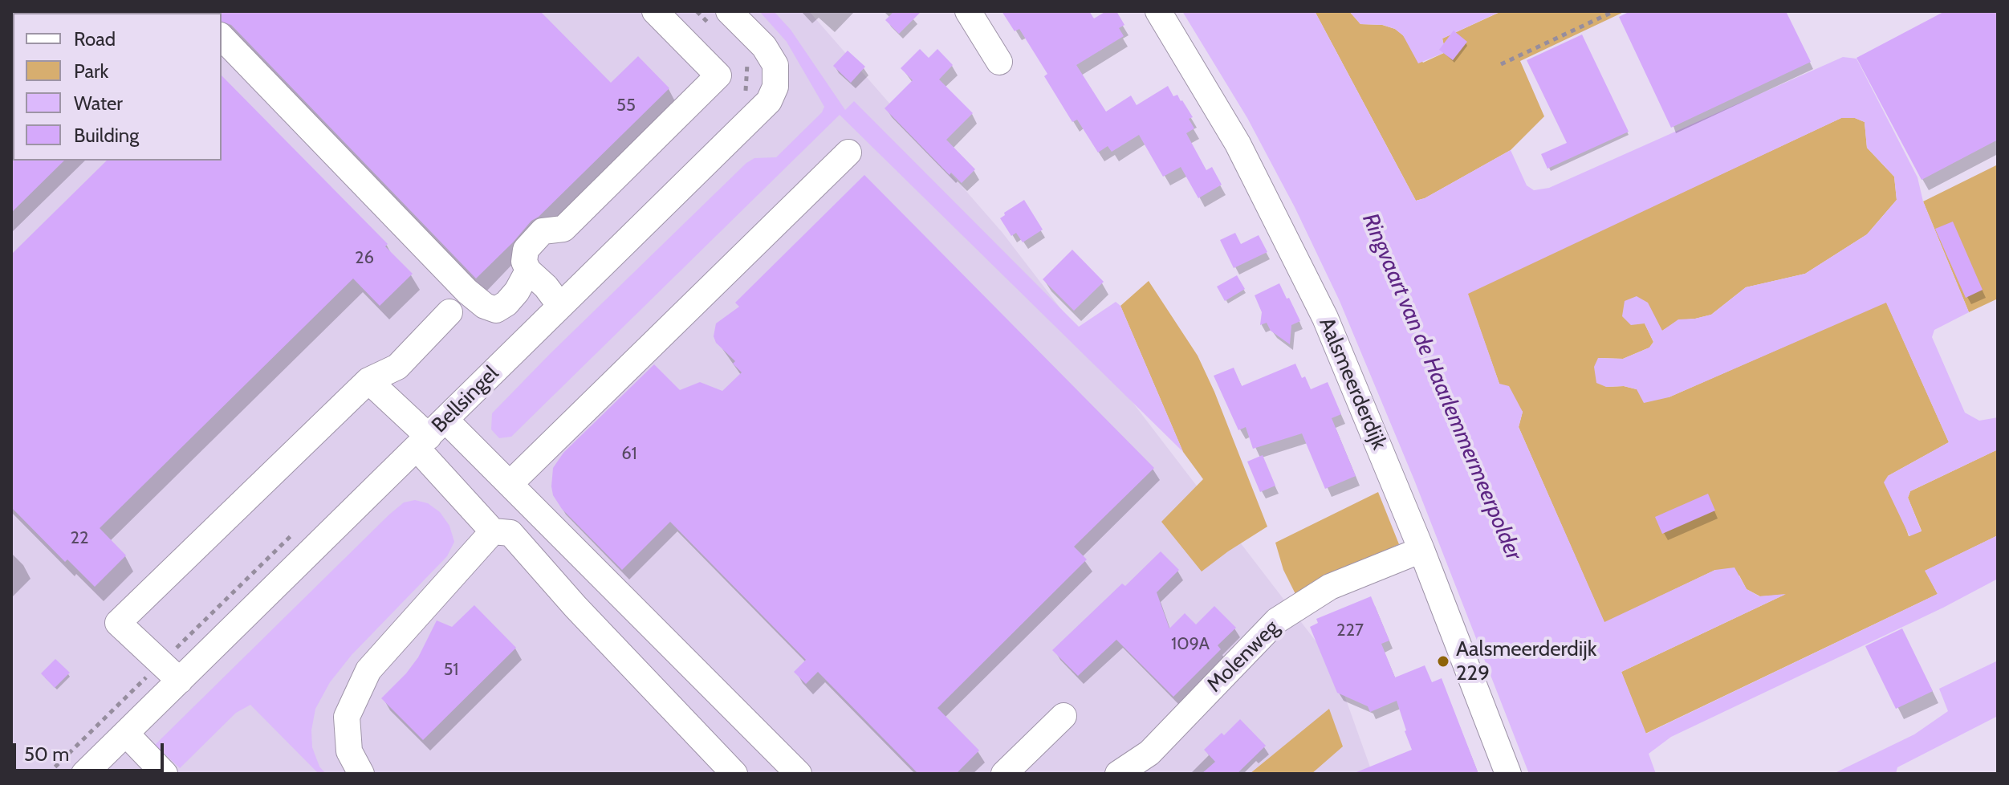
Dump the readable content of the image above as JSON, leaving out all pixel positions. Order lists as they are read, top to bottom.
{
  "streets": {
    "street": ["Aalsmeerderdijk", "Bellsingel", "Molenweg"]
  },
  "crossings": [
    ["Aalsmeerderdijk", "Molenweg"]
  ],
  "water": ["Ringvaart van de Haarlemmermeerpolder"],
  "places": ["Aalsmeerderdijk 229"],
  "house_numbers": [
    "55",
    "26",
    "61",
    "22",
    "227",
    "109A",
    "51"
  ],
  "legend": [
    "Road",
    "Park",
    "Water",
    "Building"
  ],
  "scale_bar": "50 m"
}
